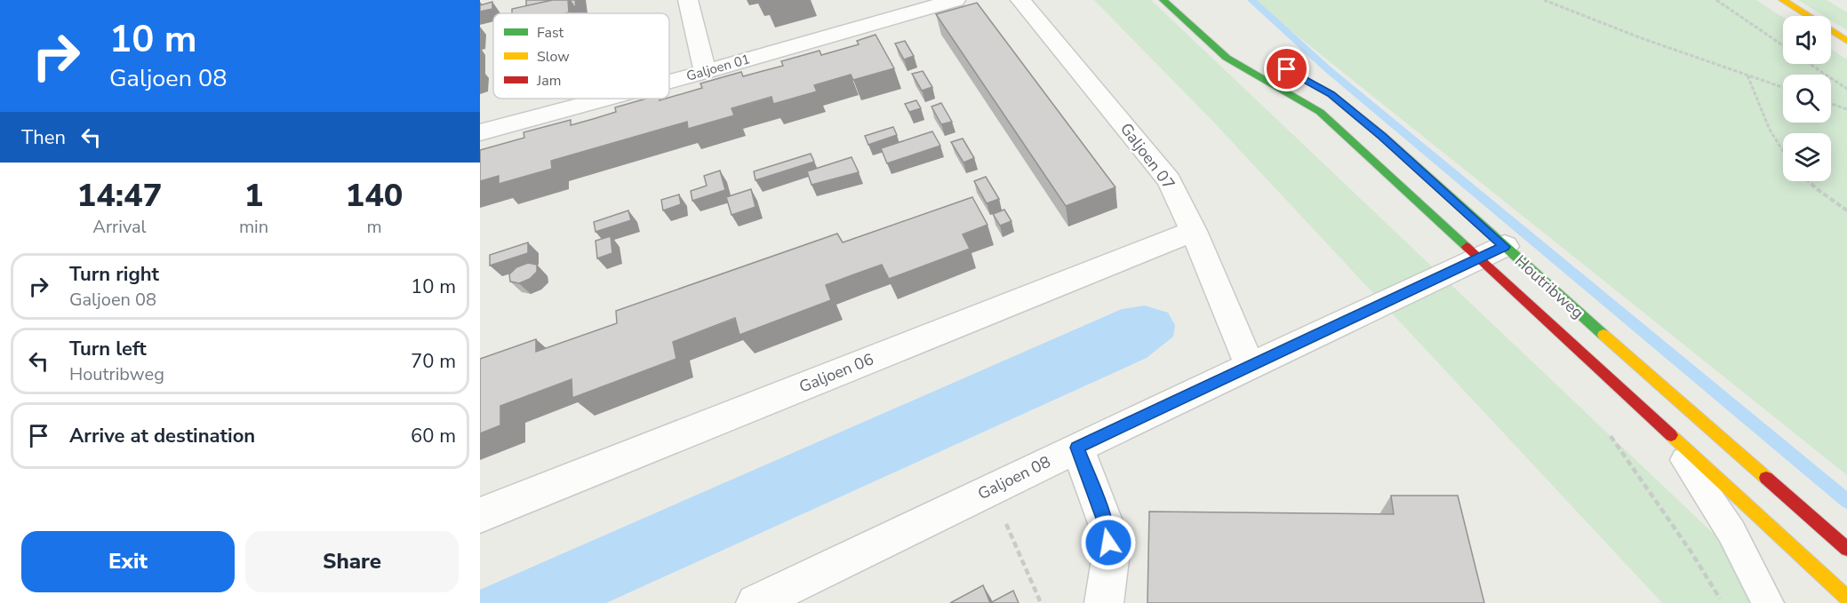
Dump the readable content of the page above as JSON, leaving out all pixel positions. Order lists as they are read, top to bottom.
{
  "streets": {
    "main road": ["Houtribweg"],
    "street": [
      "Galjoen 01",
      "Galjoen 07",
      "Galjoen 06",
      "Galjoen 08"
    ]
  },
  "crossings": [
    ["Galjoen 07", "Galjoen 06"],
    ["Galjoen 07", "Galjoen 08"],
    ["Houtribweg", "Galjoen 08"]
  ],
  "legend": ["Fast", "Slow", "Jam"],
  "page": {
    "turn": ["10 m", "Galjoen 08"],
    "then": "Then",
    "eta": [
      "14:47",
      "Arrival",
      "1",
      "min",
      "140",
      "m"
    ],
    "list": [
      {
        "name": "Turn right",
        "note": "Galjoen 08",
        "value": "10 m"
      },
      {
        "name": "Turn left",
        "note": "Houtribweg",
        "value": "70 m"
      },
      {
        "name": "Arrive at destination",
        "value": "60 m"
      }
    ],
    "buttons": ["Exit", "Share"]
  }
}
